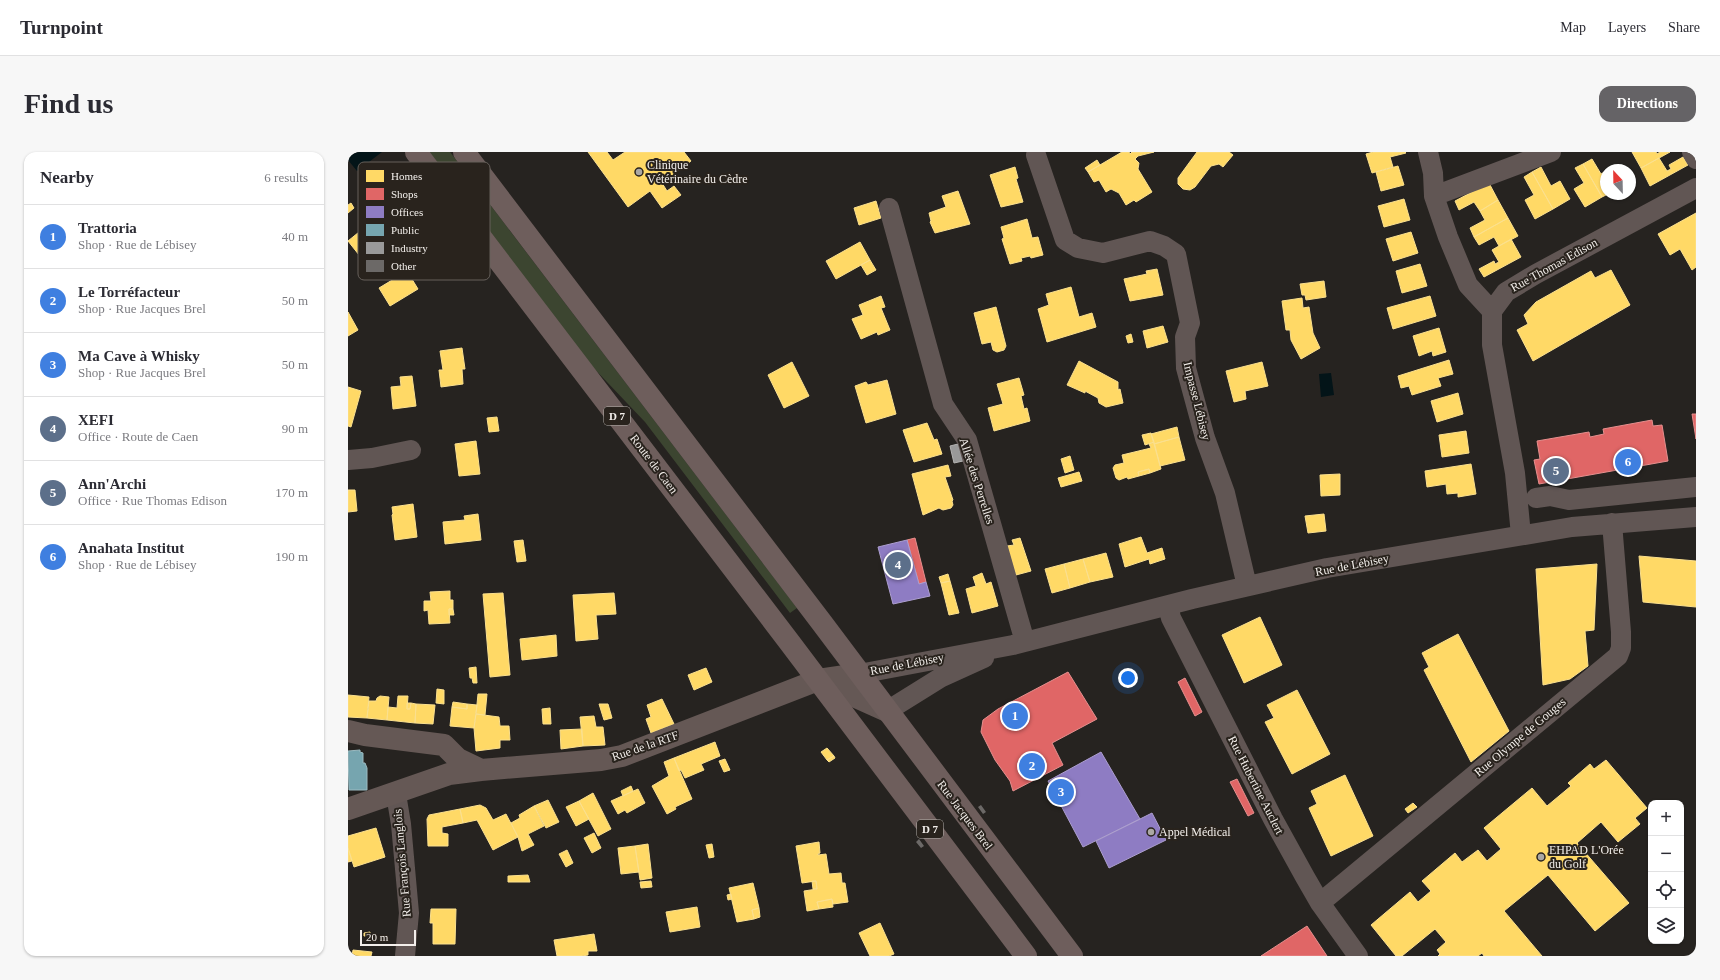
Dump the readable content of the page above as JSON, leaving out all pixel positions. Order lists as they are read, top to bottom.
{
  "streets": {
    "main road": ["D 7", "Route de Caen", "Rue Jacques Brel"],
    "street": [
      "Rue Thomas Edison",
      "Impasse Lébisey",
      "Allée des Perrelles",
      "Rue de Lébisey",
      "Rue Olympe de Gouges",
      "Rue de la RTF",
      "Rue Hubertine Auclert",
      "Rue François Langlois"
    ]
  },
  "crossings": [
    ["Impasse Lébisey", "Rue de Lébisey"],
    ["D 7", "Route de Caen"],
    ["D 7", "Rue de Lébisey"],
    ["D 7", "Rue de la RTF"],
    ["Route de Caen", "Rue de Lébisey"],
    ["Route de Caen", "Rue de la RTF"],
    ["Allée des Perrelles", "Rue de Lébisey"],
    ["Rue de Lébisey", "Rue Olympe de Gouges"],
    ["Rue de Lébisey", "Rue de la RTF"],
    ["Rue de Lébisey", "Rue Hubertine Auclert"],
    ["Rue de Lébisey", "Rue Jacques Brel"],
    ["Rue Olympe de Gouges", "Rue Hubertine Auclert"],
    ["Rue de la RTF", "Rue François Langlois"]
  ],
  "places": ["Clinique Vétérinaire du Cèdre", "Appel Médical", "EHPAD L'Orée du Golf"],
  "legend": [
    "Homes",
    "Shops",
    "Offices",
    "Public",
    "Industry",
    "Other"
  ],
  "scale_bar": "20 m",
  "north": "top",
  "page": {
    "header": "Turnpoint",
    "nav": ["Map", "Layers", "Share"],
    "buttons": "Directions",
    "title": "Find us",
    "heading": ["Nearby", "6 results"],
    "list": [
      {
        "mark": "1",
        "name": "Trattoria",
        "note": "Shop · Rue de Lébisey",
        "value": "40 m"
      },
      {
        "mark": "2",
        "name": "Le Torréfacteur",
        "note": "Shop · Rue Jacques Brel",
        "value": "50 m"
      },
      {
        "mark": "3",
        "name": "Ma Cave à Whisky",
        "note": "Shop · Rue Jacques Brel",
        "value": "50 m"
      },
      {
        "mark": "4",
        "name": "XEFI",
        "note": "Office · Route de Caen",
        "value": "90 m"
      },
      {
        "mark": "5",
        "name": "Ann'Archi",
        "note": "Office · Rue Thomas Edison",
        "value": "170 m"
      },
      {
        "mark": "6",
        "name": "Anahata Institut",
        "note": "Shop · Rue de Lébisey",
        "value": "190 m"
      }
    ],
    "pins": [
      "6",
      "5",
      "4",
      "1",
      "2",
      "3"
    ],
    "map_buttons": ["+", "−"],
    "scale": "20 m"
  }
}
